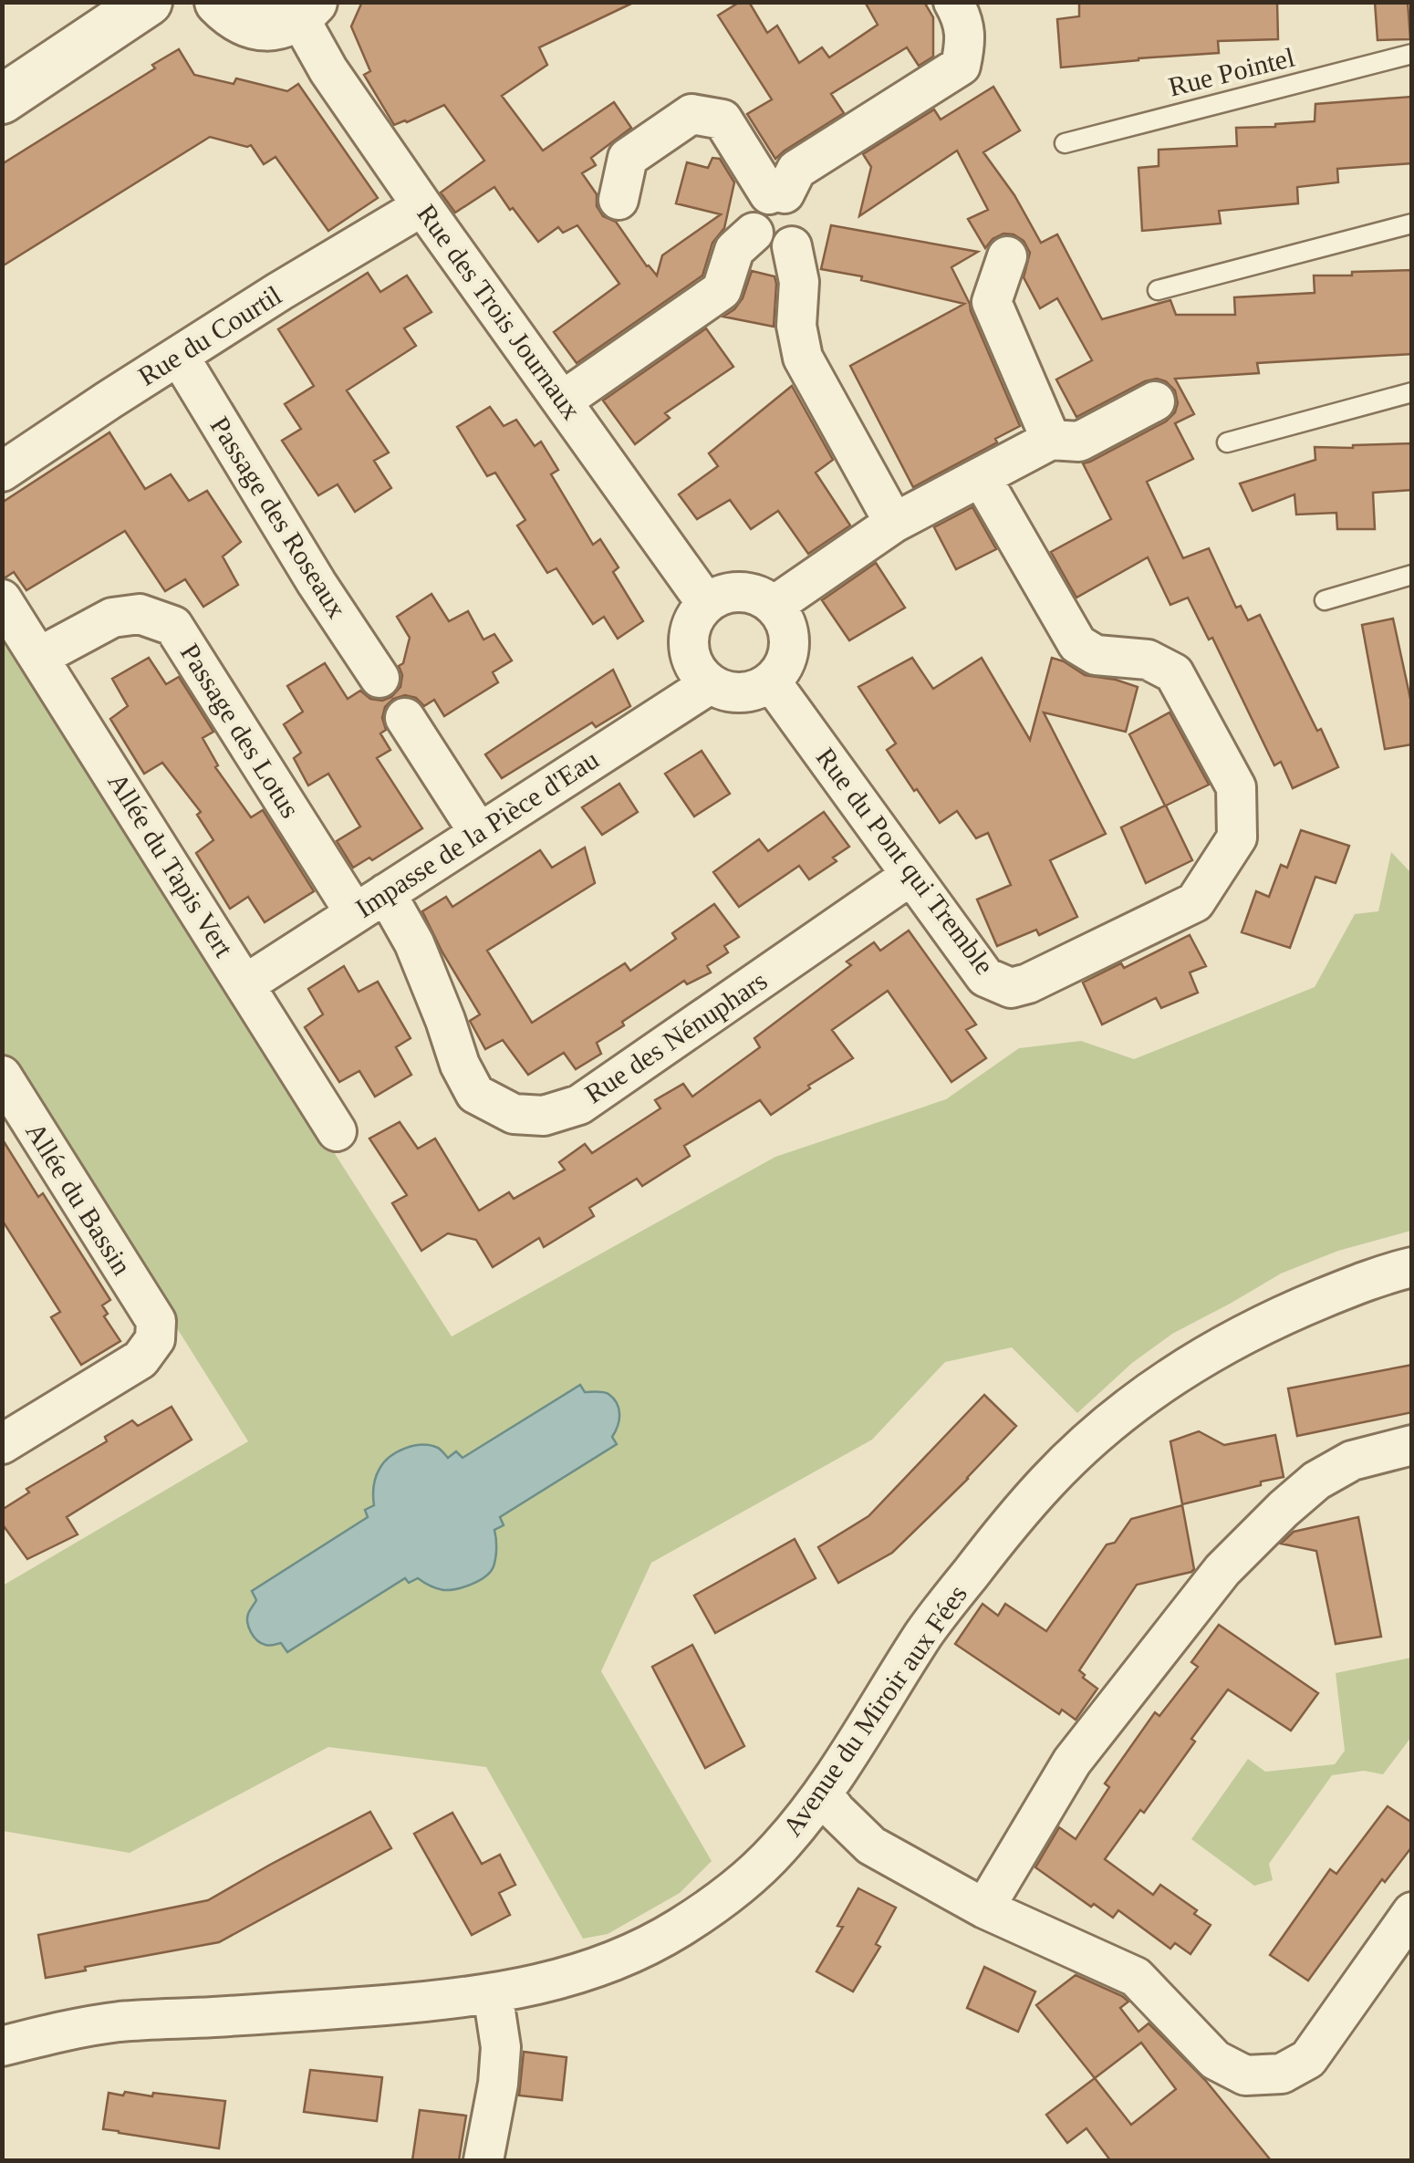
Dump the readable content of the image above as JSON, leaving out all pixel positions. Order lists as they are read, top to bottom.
{
  "streets": {
    "street": [
      "Rue des Trois Journaux",
      "Rue du Courtil",
      "Passage des Roseaux",
      "Passage des Lotus",
      "Impasse de la Pièce d'Eau",
      "Rue du Pont qui Tremble",
      "Allée du Tapis Vert",
      "Rue des Nénuphars",
      "Allée du Bassin",
      "Avenue du Miroir aux Fées"
    ],
    "lane": ["Rue Pointel"]
  },
  "crossings": [
    ["Rue des Trois Journaux", "Rue du Courtil"],
    ["Rue des Trois Journaux", "Impasse de la Pièce d'Eau"],
    ["Rue des Trois Journaux", "Rue du Pont qui Tremble"],
    ["Rue du Courtil", "Passage des Roseaux"],
    ["Passage des Lotus", "Impasse de la Pièce d'Eau"],
    ["Passage des Lotus", "Allée du Tapis Vert"],
    ["Passage des Lotus", "Rue des Nénuphars"],
    ["Impasse de la Pièce d'Eau", "Rue du Pont qui Tremble"],
    ["Impasse de la Pièce d'Eau", "Allée du Tapis Vert"],
    ["Impasse de la Pièce d'Eau", "Rue des Nénuphars"],
    ["Rue du Pont qui Tremble", "Rue des Nénuphars"]
  ]
}
